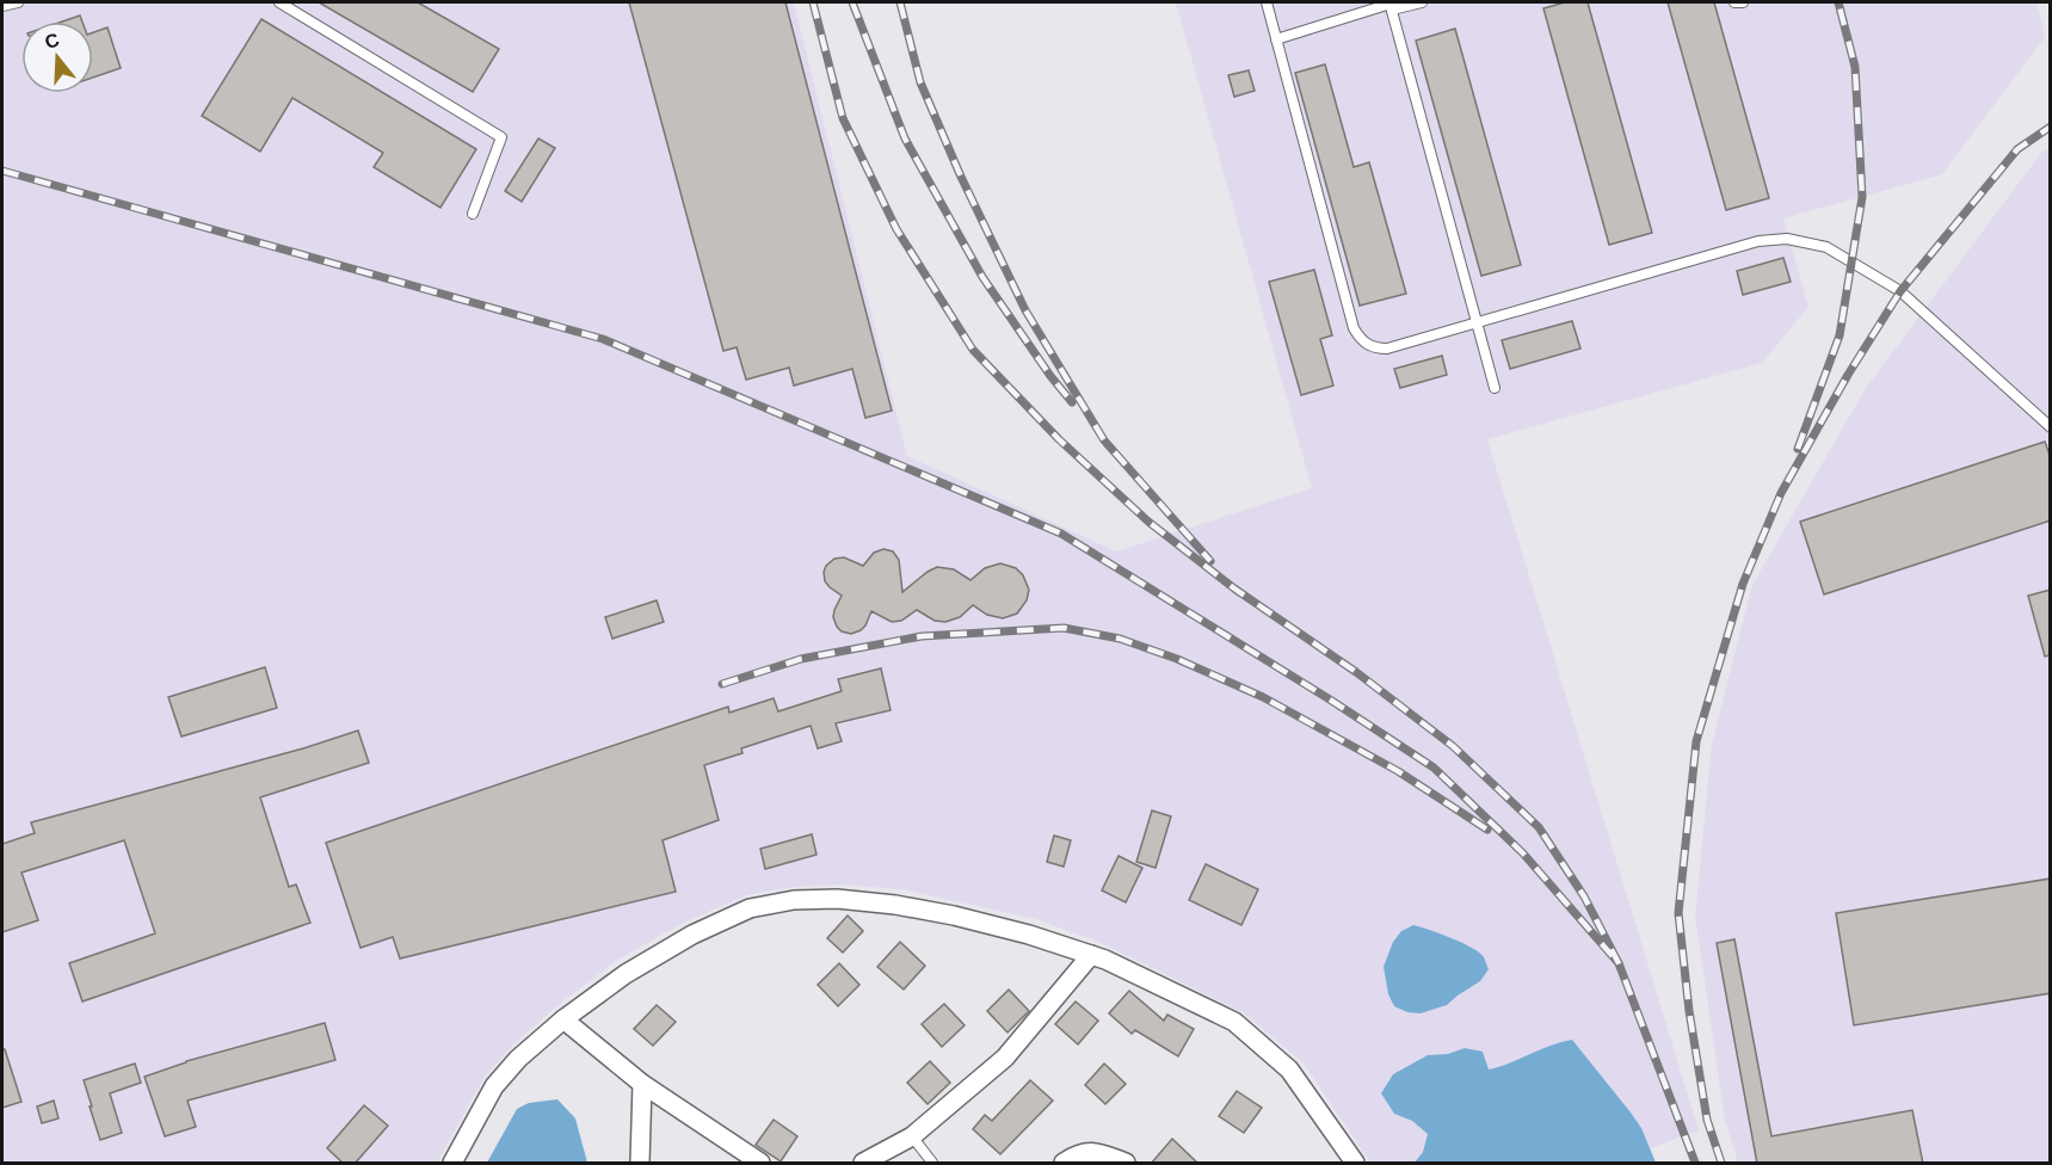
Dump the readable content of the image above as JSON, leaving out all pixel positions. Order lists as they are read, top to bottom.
{
  "north": "top"
}
